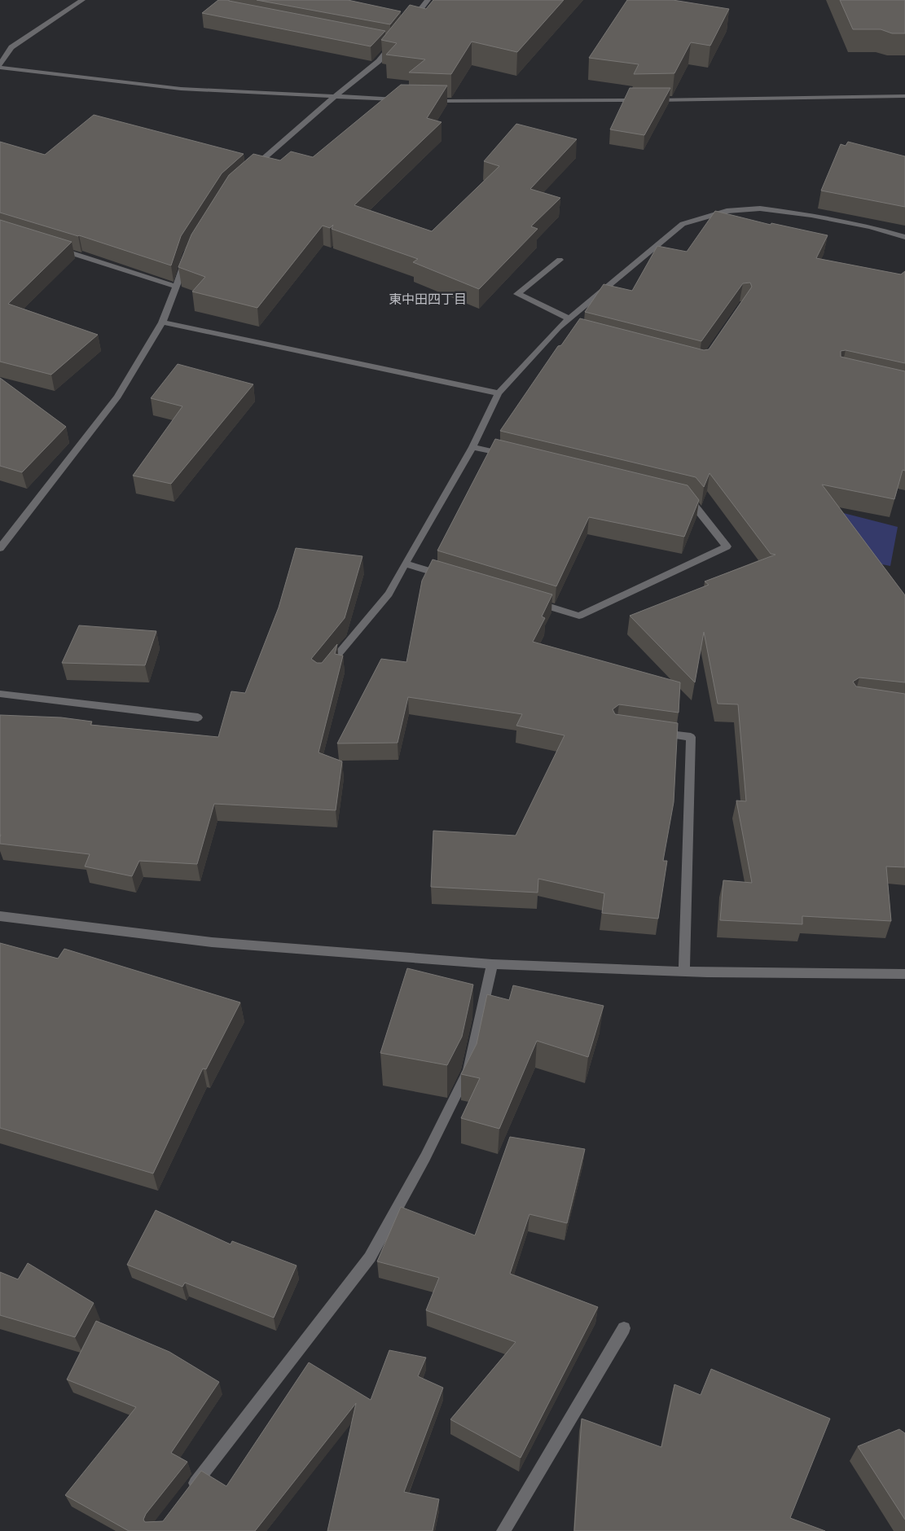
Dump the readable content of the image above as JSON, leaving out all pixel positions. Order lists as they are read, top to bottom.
{
  "districts": ["東中田四丁目"]
}
